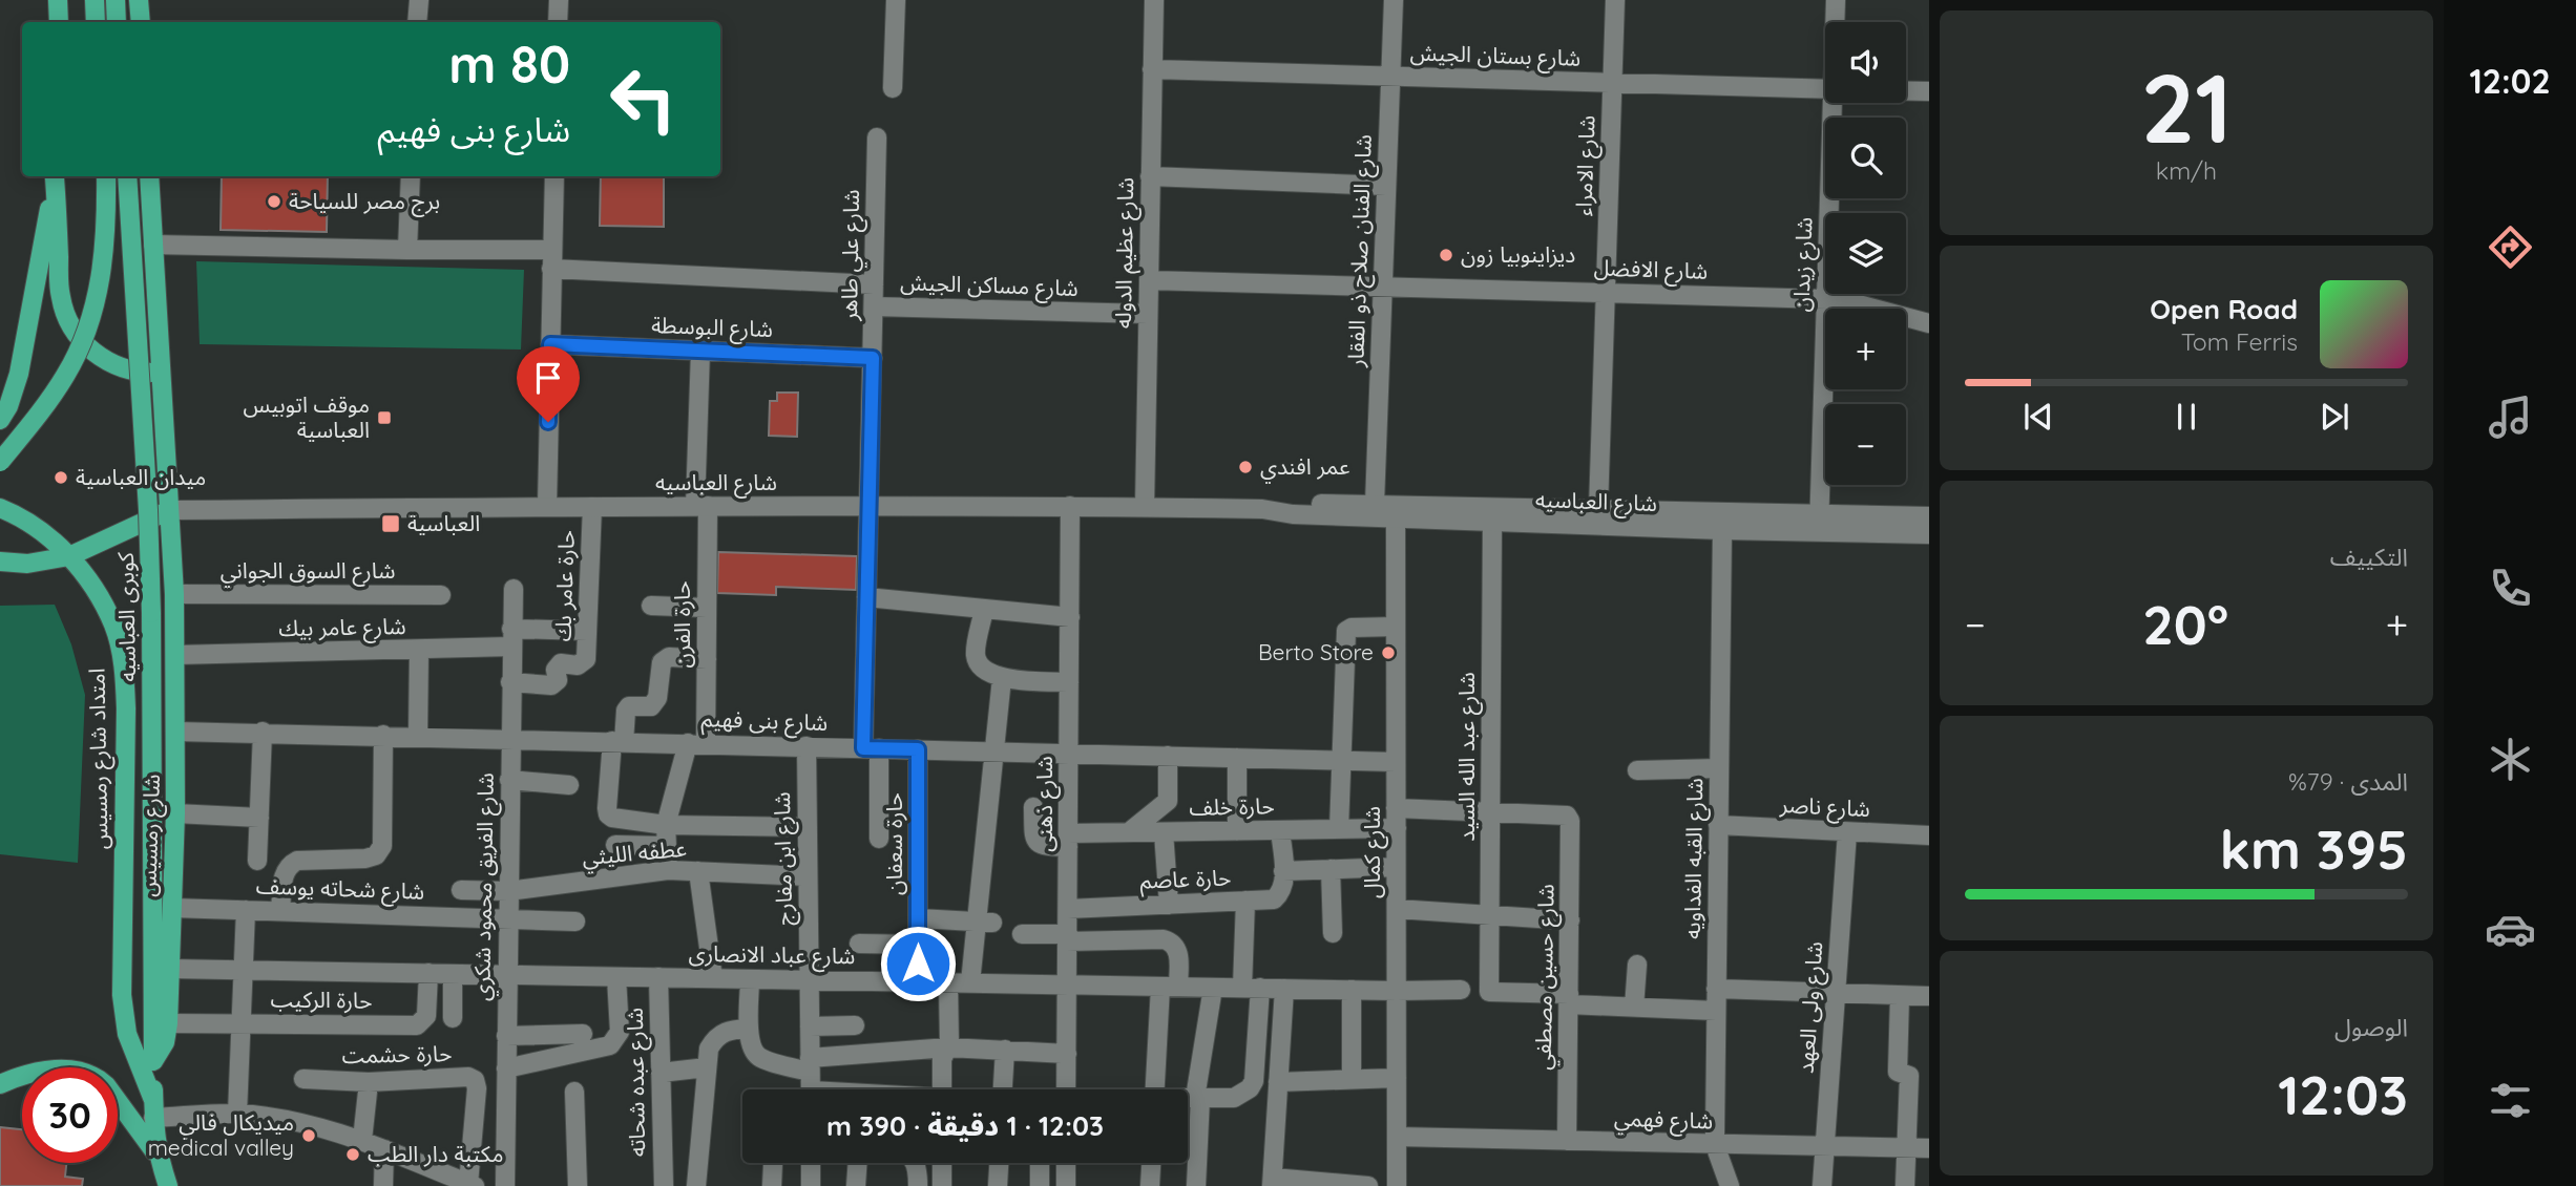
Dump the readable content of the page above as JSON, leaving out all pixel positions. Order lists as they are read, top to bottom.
{
  "streets": {
    "main road": ["كوبرى العباسيه", "امتداد شارع رمسيس", "شارع رمسيس"],
    "street": [
      "شارع بستان الجيش",
      "شارع الامراء",
      "شارع الفنان صلاح ذو الفقار",
      "شارع عظيم الدوله",
      "شارع علي طاهر",
      "شارع زيدان",
      "شارع الافضل",
      "شارع مساكن الجيش",
      "شارع البوسطة",
      "شارع العباسيه",
      "شارع السوق الجواني",
      "حارة عامر بك",
      "حارة الفرن",
      "شارع عامر بيك",
      "شارع بنى فهيم",
      "شارع عبد الله السيد",
      "شارع ذهنى",
      "حارة خلف",
      "شارع ناصر",
      "حارة سعفان",
      "شارع كمال",
      "عطفه الليثي",
      "شارع ابن مفارج",
      "شارع القبه الفداويه",
      "حارة عاصم",
      "شارع الفريق محمود شكري",
      "شارع شحاته يوسف",
      "شارع عباد الانصارى",
      "شارع حسين مصطفي",
      "حارة الركيب",
      "شارع ولى العهد",
      "حارة حشمت",
      "شارع عبده شحاته",
      "شارع فهمي"
    ]
  },
  "crossings": [
    ["شارع بستان الجيش", "شارع الامراء"],
    ["شارع بستان الجيش", "شارع الفنان صلاح ذو الفقار"],
    ["شارع بستان الجيش", "شارع عظيم الدوله"],
    ["شارع الامراء", "شارع الافضل"],
    ["شارع الامراء", "شارع العباسيه"],
    ["شارع الفنان صلاح ذو الفقار", "شارع الافضل"],
    ["شارع الفنان صلاح ذو الفقار", "شارع العباسيه"],
    ["شارع عظيم الدوله", "شارع الافضل"],
    ["شارع عظيم الدوله", "شارع مساكن الجيش"],
    ["شارع عظيم الدوله", "شارع العباسيه"],
    ["شارع علي طاهر", "شارع مساكن الجيش"],
    ["شارع علي طاهر", "شارع البوسطة"],
    ["شارع علي طاهر", "شارع العباسيه"],
    ["شارع علي طاهر", "شارع بنى فهيم"],
    ["شارع زيدان", "شارع الافضل"],
    ["شارع زيدان", "شارع العباسيه"],
    ["شارع البوسطة", "حارة الفرن"],
    ["شارع العباسيه", "حارة عامر بك"],
    ["شارع العباسيه", "حارة الفرن"],
    ["شارع العباسيه", "شارع عبد الله السيد"],
    ["شارع العباسيه", "شارع ذهنى"],
    ["شارع العباسيه", "شارع رمسيس"],
    ["شارع العباسيه", "شارع كمال"],
    ["شارع العباسيه", "شارع القبه الفداويه"],
    ["شارع السوق الجواني", "شارع رمسيس"],
    ["حارة عامر بك", "شارع عامر بيك"],
    ["حارة عامر بك", "شارع الفريق محمود شكري"],
    ["كوبرى العباسيه", "شارع رمسيس"],
    ["حارة الفرن", "شارع بنى فهيم"],
    ["حارة الفرن", "عطفه الليثي"],
    ["شارع عامر بيك", "شارع رمسيس"],
    ["شارع عامر بيك", "شارع الفريق محمود شكري"],
    ["شارع بنى فهيم", "شارع ذهنى"],
    ["شارع بنى فهيم", "شارع رمسيس"],
    ["شارع بنى فهيم", "حارة سعفان"],
    ["شارع بنى فهيم", "شارع كمال"],
    ["شارع بنى فهيم", "شارع ابن مفارج"],
    ["شارع بنى فهيم", "شارع الفريق محمود شكري"],
    ["شارع عبد الله السيد", "شارع حسين مصطفي"],
    ["امتداد شارع رمسيس", "شارع رمسيس"],
    ["شارع ذهنى", "حارة خلف"],
    ["شارع ذهنى", "حارة عاصم"],
    ["شارع ذهنى", "شارع عباد الانصارى"],
    ["حارة خلف", "شارع كمال"],
    ["شارع ناصر", "شارع القبه الفداويه"],
    ["شارع ناصر", "شارع ولى العهد"],
    ["شارع رمسيس", "شارع شحاته يوسف"],
    ["شارع رمسيس", "شارع عباد الانصارى"],
    ["شارع رمسيس", "حارة الركيب"],
    ["حارة سعفان", "شارع عباد الانصارى"],
    ["شارع كمال", "شارع عباد الانصارى"],
    ["شارع كمال", "شارع فهمي"],
    ["عطفه الليثي", "شارع ابن مفارج"],
    ["عطفه الليثي", "شارع الفريق محمود شكري"],
    ["شارع ابن مفارج", "شارع عباد الانصارى"],
    ["شارع القبه الفداويه", "شارع فهمي"],
    ["شارع الفريق محمود شكري", "شارع شحاته يوسف"],
    ["شارع الفريق محمود شكري", "شارع عباد الانصارى"],
    ["شارع عباد الانصارى", "حارة الركيب"],
    ["شارع عباد الانصارى", "شارع عبده شحاته"],
    ["شارع حسين مصطفي", "شارع فهمي"],
    ["شارع ولى العهد", "شارع فهمي"]
  ],
  "places": {
    "other": [
      "برج مصر للسياحة",
      "ديزاينوبيا زون",
      "عمر افندي",
      "ميدان العباسية",
      "Berto Store",
      "ميديكال فالي medical valley",
      "مكتبة دار الطب"
    ],
    "transit": ["موقف اتوبيس العباسية", "العباسية"]
  },
  "page": {
    "tabs": "12:02",
    "tile": [
      ["21", "km/h"],
      "التكييف",
      ["المدى · 79%", "395 km"],
      ["الوصول", "12:03"]
    ],
    "map_buttons": ["+", "−"],
    "turn": ["80 m", "شارع بنى فهيم"],
    "song": ["Open Road", "Tom Ferris"],
    "heat": ["−", "20°", "+"],
    "limit": "30",
    "trip": "12:03 · 1 دقيقة · 390 m"
  }
}
